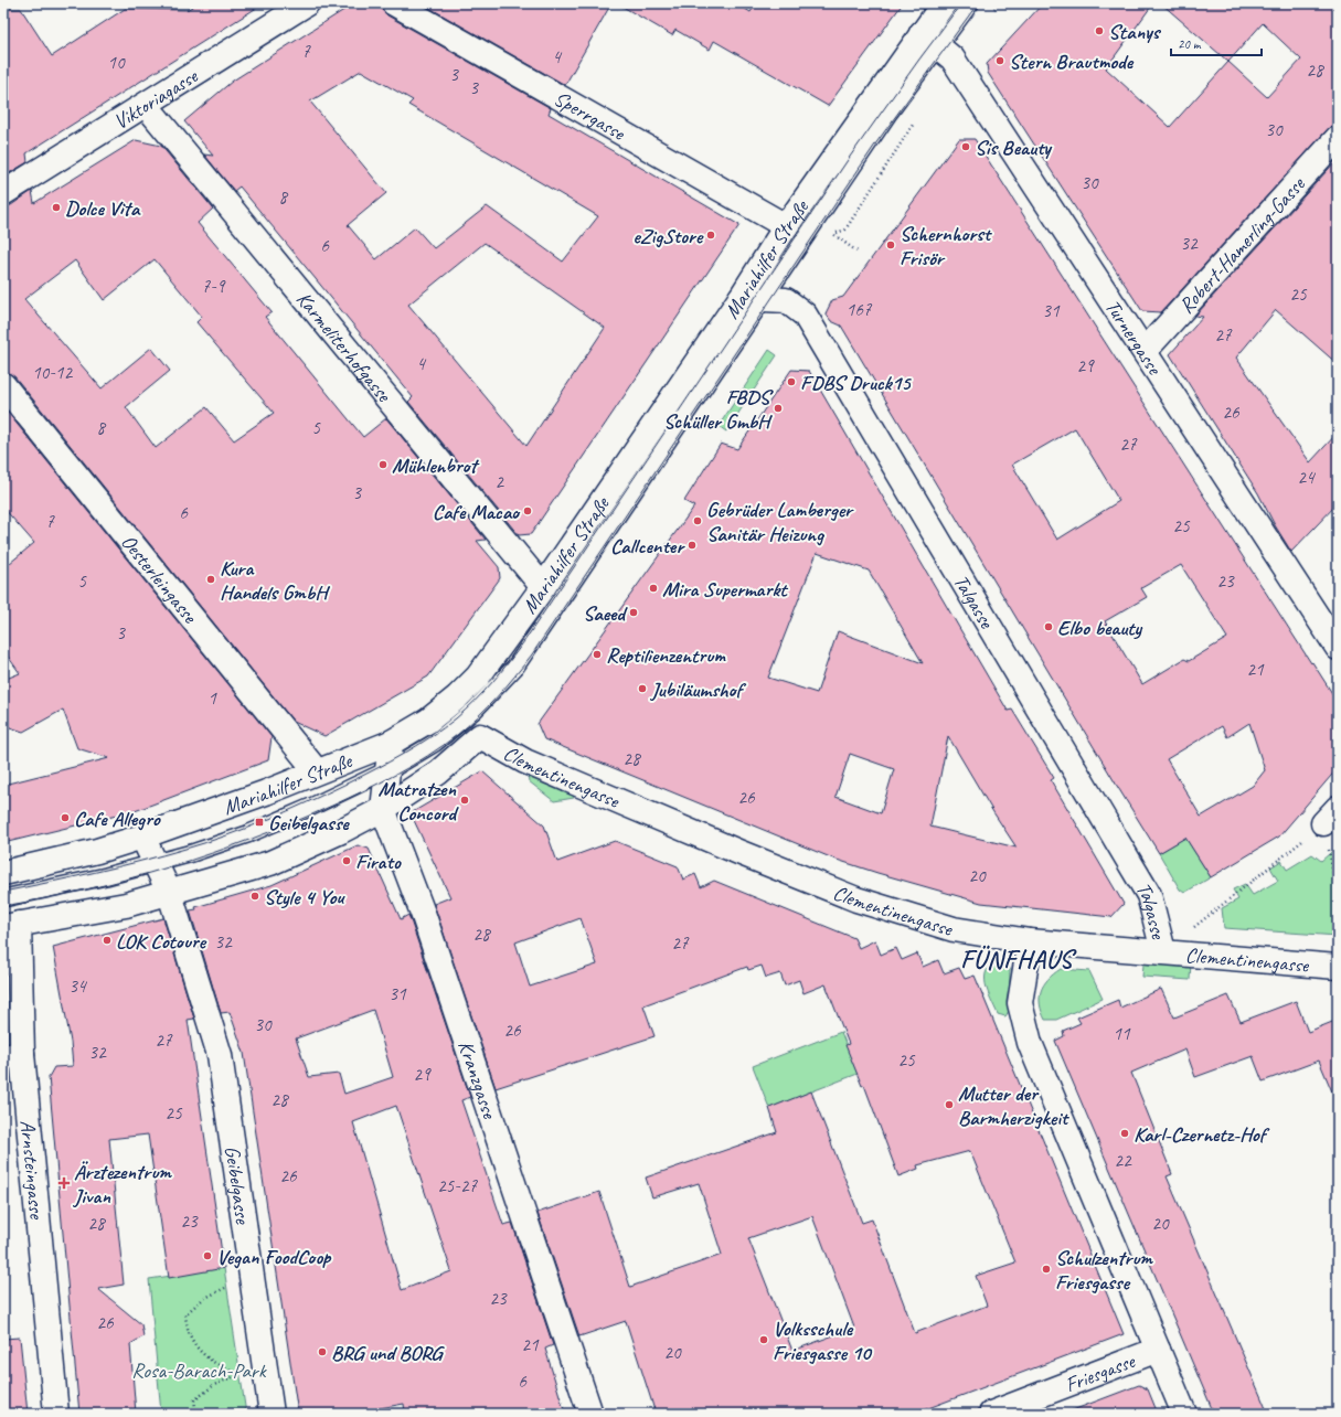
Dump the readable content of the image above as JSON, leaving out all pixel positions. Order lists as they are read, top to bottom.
{
  "streets": {
    "street": [
      "Viktoriagasse",
      "Sperrgasse",
      "Robert-Hamerling-Gasse",
      "Mariahilfer Straße",
      "Turnergasse",
      "Karmeliterhofgasse",
      "Oesterleingasse",
      "Talgasse",
      "Clementinengasse",
      "Kranzgasse",
      "Arnsteingasse",
      "Geibelgasse",
      "Friesgasse"
    ]
  },
  "crossings": [
    ["Viktoriagasse", "Karmeliterhofgasse"],
    ["Sperrgasse", "Mariahilfer Straße"],
    ["Robert-Hamerling-Gasse", "Turnergasse"],
    ["Mariahilfer Straße", "Turnergasse"],
    ["Mariahilfer Straße", "Karmeliterhofgasse"],
    ["Mariahilfer Straße", "Oesterleingasse"],
    ["Mariahilfer Straße", "Talgasse"],
    ["Mariahilfer Straße", "Kranzgasse"],
    ["Mariahilfer Straße", "Geibelgasse"],
    ["Talgasse", "Clementinengasse"],
    ["Clementinengasse", "Kranzgasse"]
  ],
  "districts": ["FÜNFHAUS"],
  "parks": ["Rosa-Barach-Park"],
  "places": {
    "other": [
      "Stanys",
      "Stern Brautmode",
      "Sis Beauty",
      "Dolce Vita",
      "eZigStore",
      "Schernhorst Frisör",
      "FDBS Druck15",
      "FBDS Schüller GmbH",
      "Mühlenbrot",
      "Cafe Macao",
      "Gebrüder Lamberger Sanitär Heizung",
      "Callcenter",
      "Kura Handels GmbH",
      "Mira Supermarkt",
      "Saeed",
      "Elbo beauty",
      "Reptilienzentrum",
      "Jubiläumshof",
      "Matratzen Concord",
      "Cafe Allegro",
      "Firato",
      "Style 4 You",
      "LOK Cotoure",
      "Mutter der Barmherzigkeit",
      "Karl-Czernetz-Hof",
      "Vegan FoodCoop",
      "Schulzentrum Friesgasse",
      "Volksschule Friesgasse 10",
      "BRG und BORG"
    ],
    "transit": ["Geibelgasse"],
    "health": ["Ärztezentrum Jivan"]
  },
  "house_numbers": [
    "7",
    "4",
    "10",
    "28",
    "3",
    "3",
    "30",
    "30",
    "8",
    "32",
    "6",
    "7-9",
    "25",
    "167",
    "31",
    "27",
    "4",
    "29",
    "10-12",
    "26",
    "8",
    "5",
    "27",
    "24",
    "2",
    "3",
    "6",
    "7",
    "25",
    "5",
    "23",
    "3",
    "21",
    "1",
    "28",
    "26",
    "20",
    "28",
    "32",
    "27",
    "34",
    "31",
    "30",
    "26",
    "11",
    "27",
    "32",
    "25",
    "29",
    "28",
    "25",
    "22",
    "26",
    "25-27",
    "23",
    "28",
    "20",
    "23",
    "26",
    "21",
    "20",
    "6"
  ],
  "scale_bar": "20 m"
}
